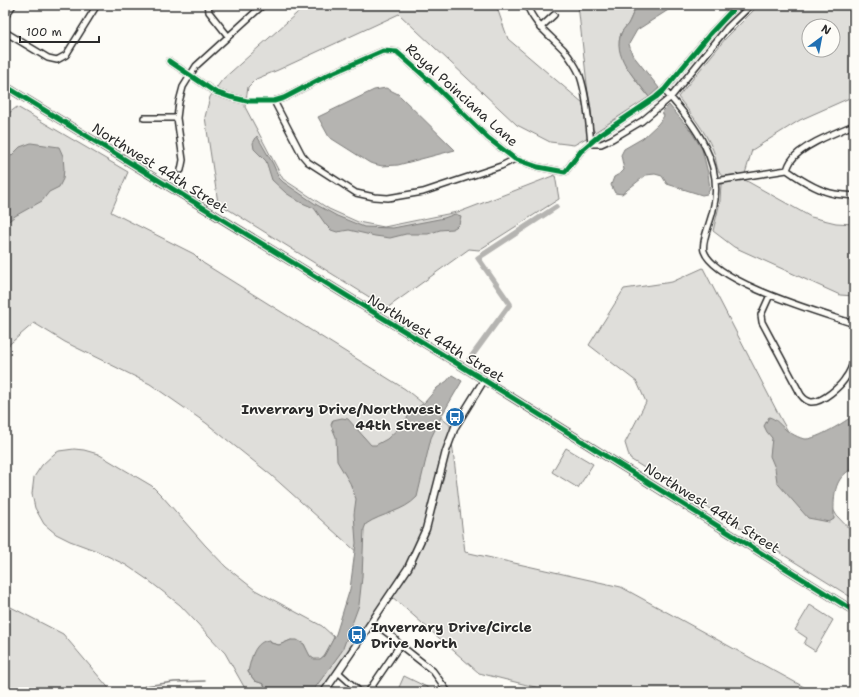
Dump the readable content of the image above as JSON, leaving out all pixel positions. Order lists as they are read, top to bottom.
{
  "streets": {
    "street": ["Royal Poinciana Lane", "Northwest 44th Street"]
  },
  "places": {
    "bus stop": ["Inverrary Drive/Northwest 44th Street", "Inverrary Drive/Circle Drive North"]
  },
  "scale_bar": "100 m",
  "north": "top right"
}
